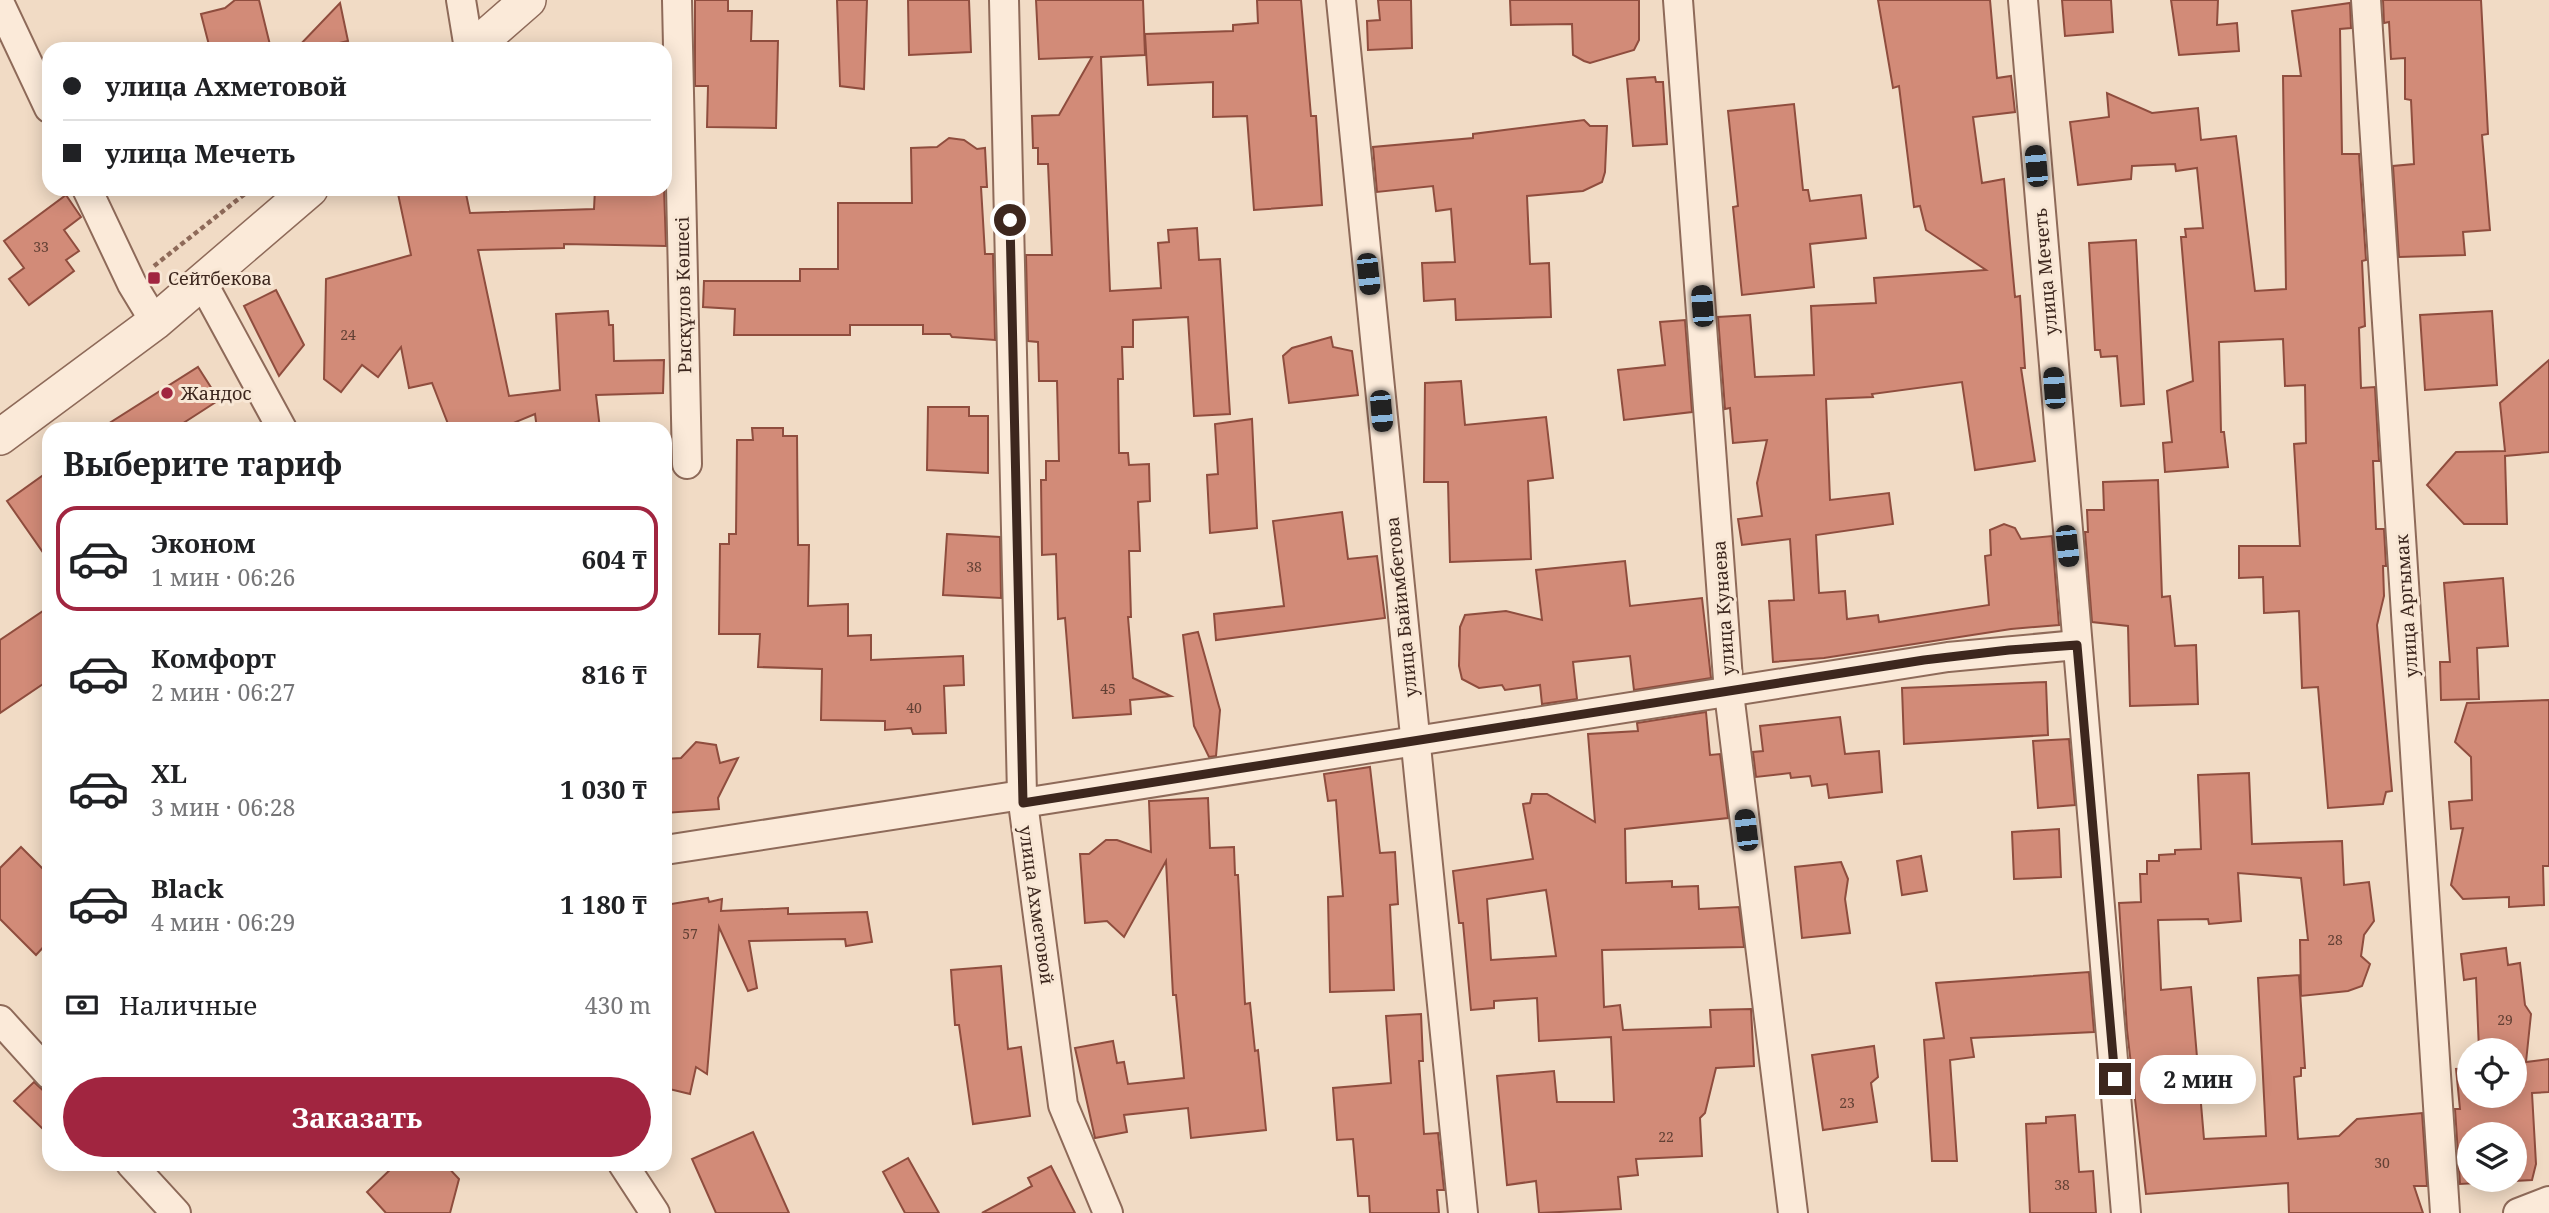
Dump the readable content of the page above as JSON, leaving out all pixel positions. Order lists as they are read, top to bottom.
{
  "streets": {
    "street": [
      "улица Мечеть",
      "Рысқұлов Көшесі",
      "улица Аргымак",
      "улица Байимбетова",
      "улица Кунаева",
      "улица Ахметовой"
    ]
  },
  "places": {
    "transit": ["Сейтбекова"],
    "other": ["Жандос"]
  },
  "house_numbers": [
    "33",
    "24",
    "38",
    "45",
    "40",
    "57",
    "28",
    "29",
    "23",
    "22",
    "30",
    "38"
  ],
  "page": {
    "banner": ["улица Ахметовой", "улица Мечеть"],
    "heading": "Выберите тариф",
    "list": [
      {
        "name": "Эконом",
        "note": "1 мин · 06:26",
        "value": "604 ₸"
      },
      {
        "name": "Комфорт",
        "note": "2 мин · 06:27",
        "value": "816 ₸"
      },
      {
        "name": "XL",
        "note": "3 мин · 06:28",
        "value": "1 030 ₸"
      },
      {
        "name": "Black",
        "note": "4 мин · 06:29",
        "value": "1 180 ₸"
      }
    ],
    "pay": ["Наличные", "430 m"],
    "bubble": "2 мин",
    "buttons": "Заказать"
  }
}
